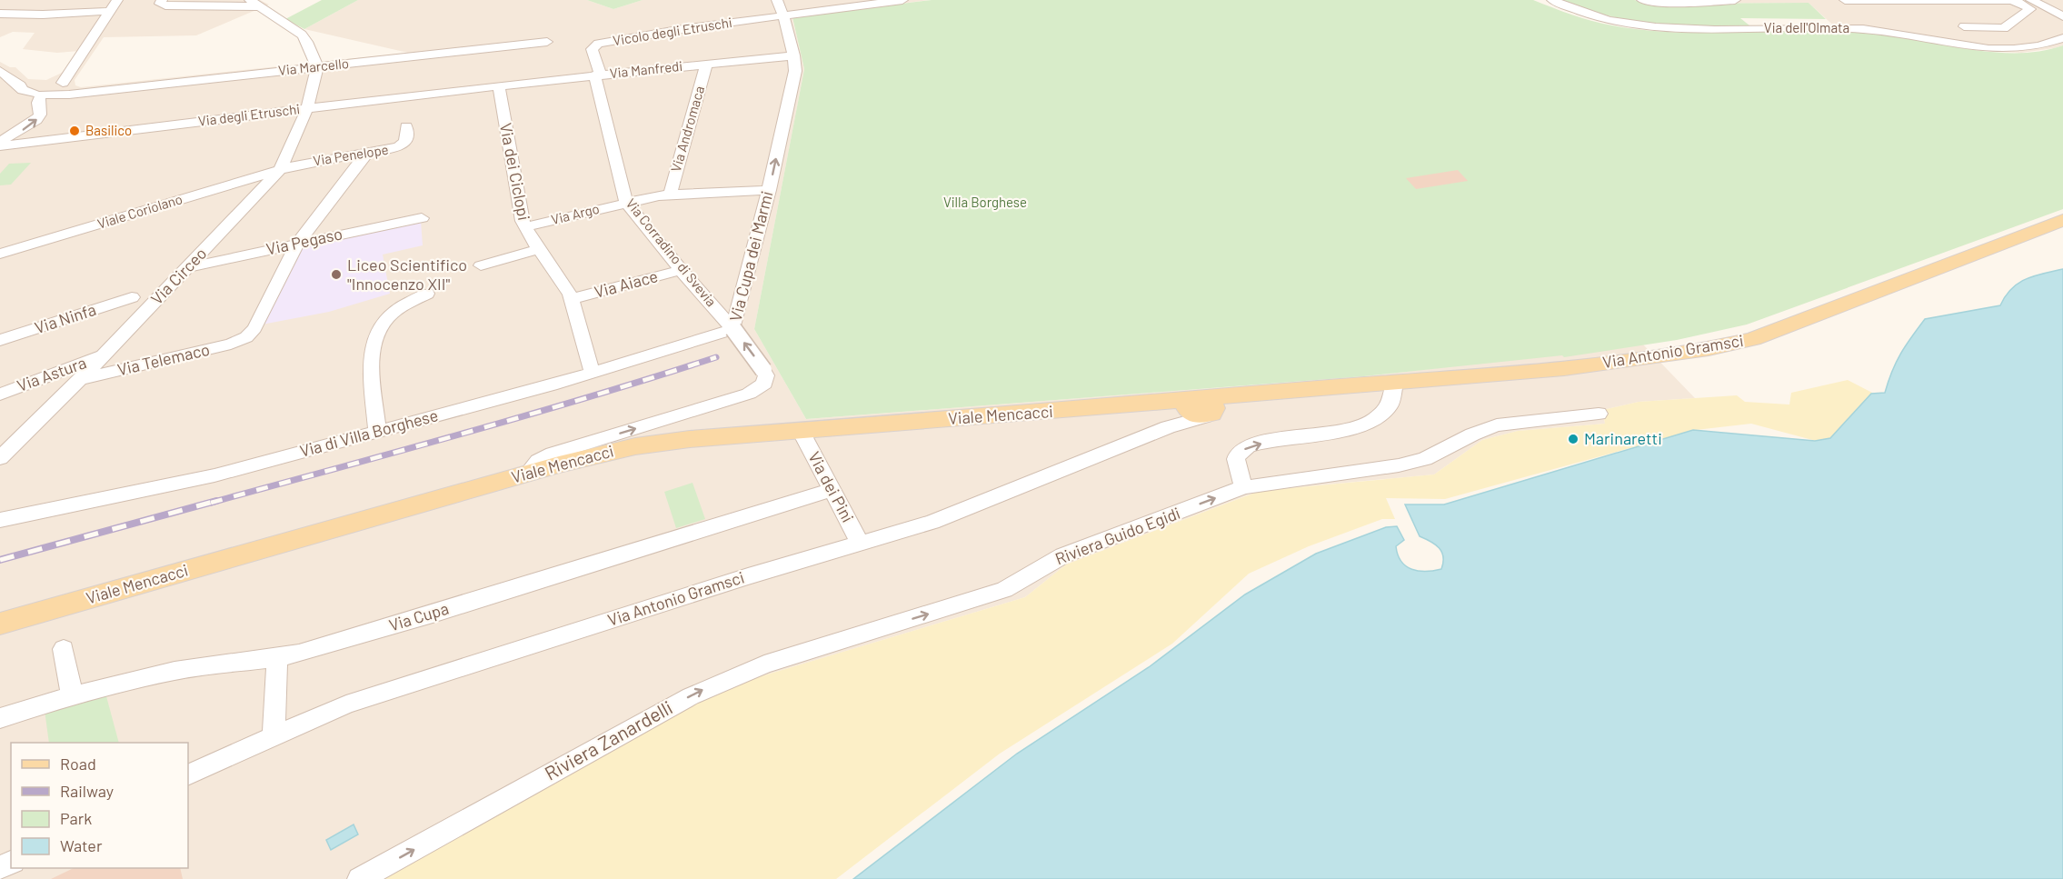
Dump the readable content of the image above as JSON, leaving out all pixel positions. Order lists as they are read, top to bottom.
{
  "streets": {
    "main road": ["Via Antonio Gramsci", "Viale Mencacci"],
    "street": [
      "Via dell'Olmata",
      "Vicolo degli Etruschi",
      "Via Marcello",
      "Via Manfredi",
      "Via degli Etruschi",
      "Via Andromaca",
      "Via Penelope",
      "Via dei Ciclopi",
      "Viale Coriolano",
      "Via Argo",
      "Via Pegaso",
      "Via Corradino di Svevia",
      "Via Cupa dei Marmi",
      "Via Circeo",
      "Via Aiace",
      "Via Ninfa",
      "Via Telemaco",
      "Via Astura",
      "Via di Villa Borghese",
      "Via dei Pini",
      "Riviera Guido Egidi",
      "Via Cupa",
      "Riviera Zanardelli"
    ]
  },
  "crossings": [
    ["Vicolo degli Etruschi", "Via Manfredi"],
    ["Vicolo degli Etruschi", "Via Corradino di Svevia"],
    ["Vicolo degli Etruschi", "Via Cupa dei Marmi"],
    ["Via Marcello", "Via Circeo"],
    ["Via Manfredi", "Via degli Etruschi"],
    ["Via Manfredi", "Via Andromaca"],
    ["Via Manfredi", "Via dei Ciclopi"],
    ["Via Manfredi", "Via Corradino di Svevia"],
    ["Via Manfredi", "Via Cupa dei Marmi"],
    ["Via degli Etruschi", "Via dei Ciclopi"],
    ["Via degli Etruschi", "Via Circeo"],
    ["Via Andromaca", "Via Argo"],
    ["Via Penelope", "Viale Coriolano"],
    ["Via Penelope", "Via Circeo"],
    ["Via dei Ciclopi", "Via Argo"],
    ["Via dei Ciclopi", "Via Aiace"],
    ["Via dei Ciclopi", "Via di Villa Borghese"],
    ["Viale Coriolano", "Via Circeo"],
    ["Via Argo", "Via Corradino di Svevia"],
    ["Via Pegaso", "Via Circeo"],
    ["Via Pegaso", "Via Telemaco"],
    ["Via Corradino di Svevia", "Via Cupa dei Marmi"],
    ["Via Corradino di Svevia", "Via Aiace"],
    ["Via Corradino di Svevia", "Via di Villa Borghese"],
    ["Via Cupa dei Marmi", "Viale Mencacci"],
    ["Via Cupa dei Marmi", "Via di Villa Borghese"],
    ["Via Circeo", "Via Telemaco"],
    ["Via Circeo", "Via Astura"],
    ["Via Antonio Gramsci", "Viale Mencacci"],
    ["Via Antonio Gramsci", "Via dei Pini"],
    ["Viale Mencacci", "Via dei Pini"],
    ["Via dei Pini", "Via Cupa"],
    ["Riviera Guido Egidi", "Riviera Zanardelli"]
  ],
  "one_way": ["Riviera Guido Egidi", "Riviera Zanardelli"],
  "parks": ["Villa Borghese"],
  "places": ["Basilico", "Liceo Scientifico \"Innocenzo XII\"", "Marinaretti"],
  "legend": [
    "Road",
    "Railway",
    "Park",
    "Water"
  ]
}
